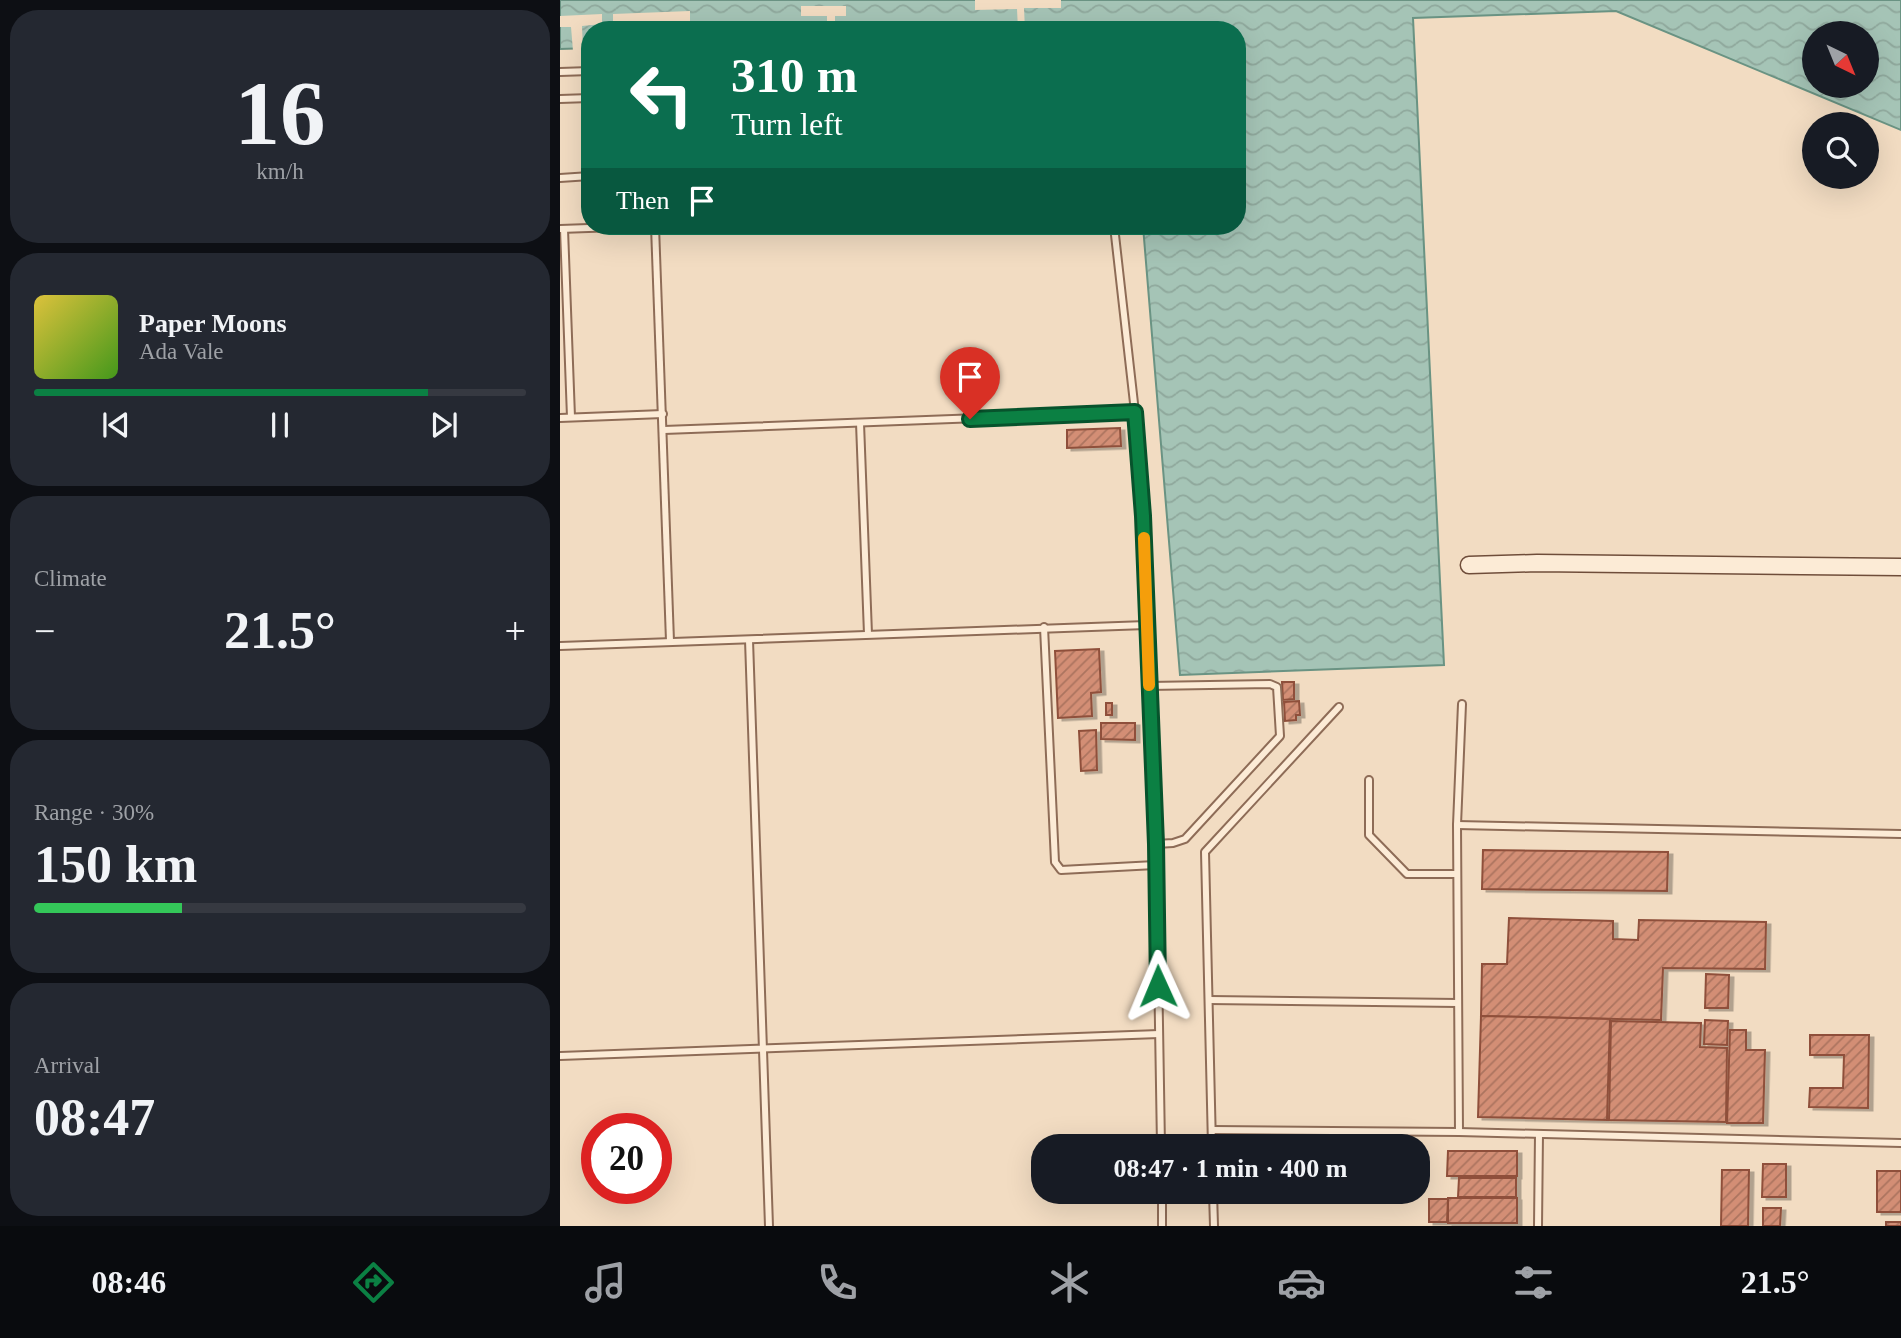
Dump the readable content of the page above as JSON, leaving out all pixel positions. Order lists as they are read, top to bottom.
{
  "north": "bottom right",
  "page": {
    "tile": [
      ["16", "km/h"],
      "Climate",
      ["Range · 30%", "150 km"],
      ["Arrival", "08:47"]
    ],
    "turn": ["310 m", "Turn left"],
    "then": "Then",
    "song": ["Paper Moons", "Ada Vale"],
    "heat": ["−", "21.5°", "+"],
    "limit": "20",
    "trip": "08:47 · 1 min · 400 m",
    "tabs": ["08:46", "21.5°"]
  }
}
